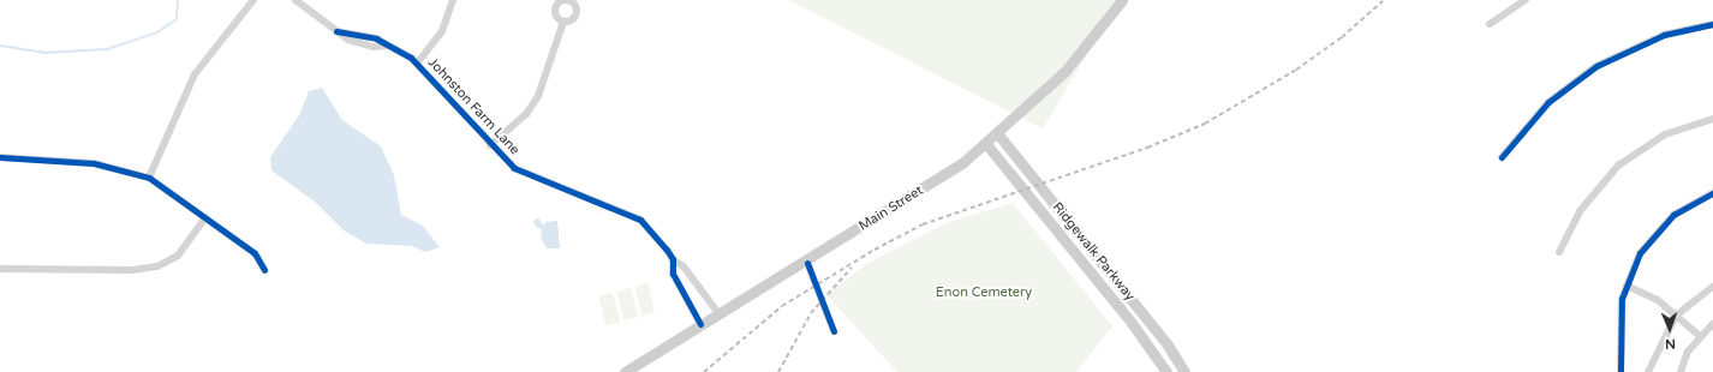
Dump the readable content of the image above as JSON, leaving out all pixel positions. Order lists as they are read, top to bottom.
{
  "streets": {
    "main road": ["Main Street", "Ridgewalk Parkway"],
    "street": ["Johnston Farm Lane"]
  },
  "crossings": [
    ["Johnston Farm Lane", "Main Street"],
    ["Main Street", "Ridgewalk Parkway"]
  ],
  "parks": ["Enon Cemetery"],
  "north": "bottom"
}
